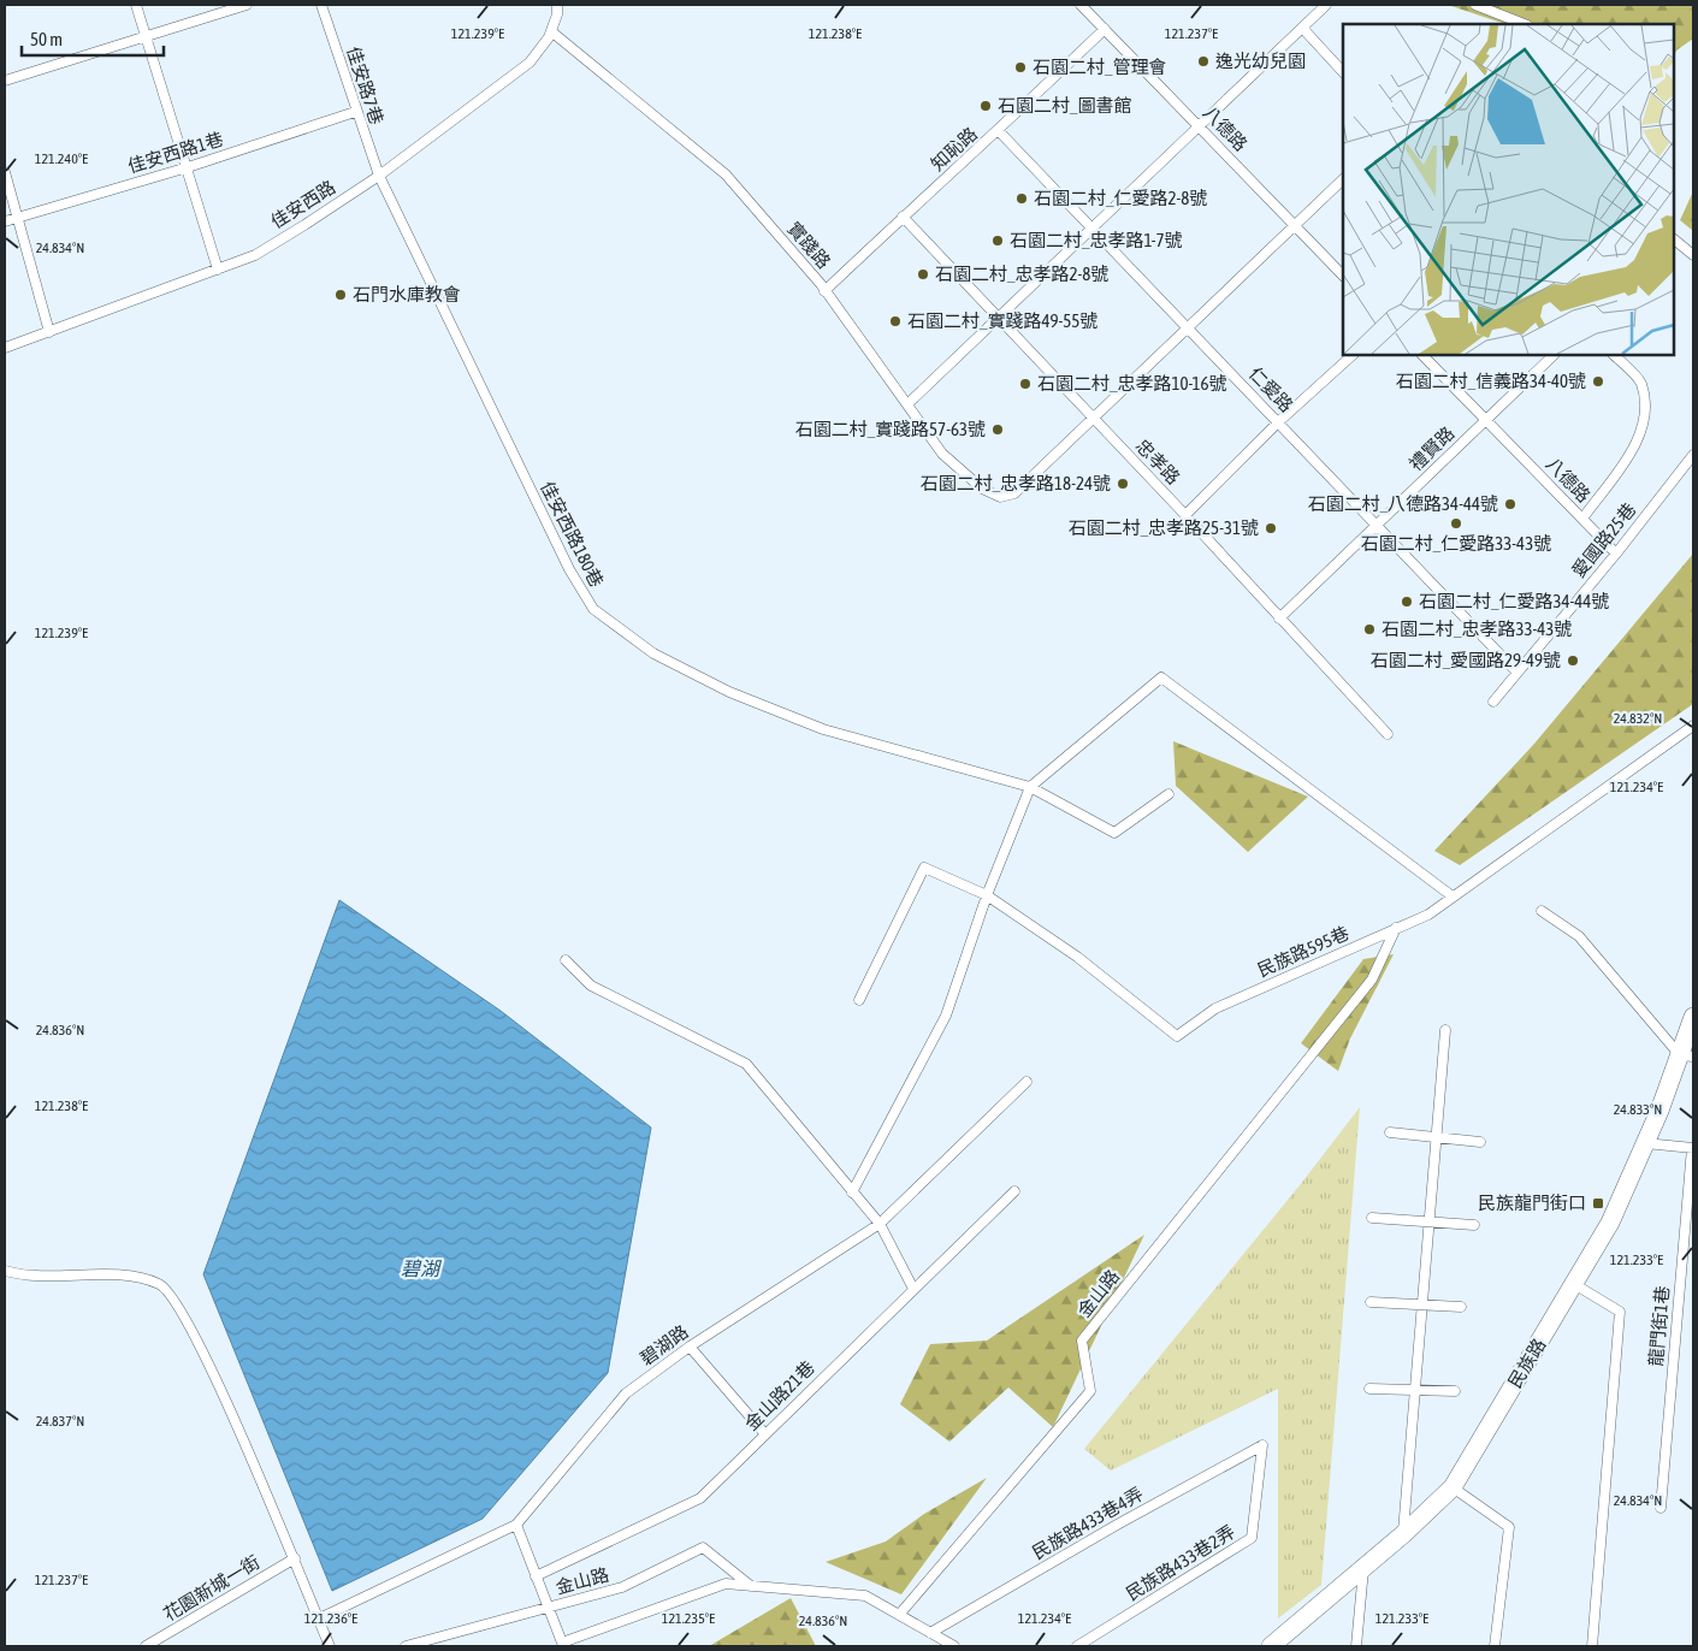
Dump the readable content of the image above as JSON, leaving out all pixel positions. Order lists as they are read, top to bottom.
{
  "streets": {
    "street": ["民族路"],
    "lane": [
      "佳安路7巷",
      "八德路",
      "知恥路",
      "佳安西路1巷",
      "佳安西路",
      "實踐路",
      "仁愛路",
      "禮賢路",
      "忠孝路",
      "佳安西路180巷",
      "愛國路25巷",
      "民族路595巷",
      "金山路",
      "龍門街1巷",
      "碧湖路",
      "金山路21巷",
      "民族路433巷4弄",
      "民族路433巷2弄",
      "花園新城一街"
    ]
  },
  "crossings": [
    ["佳安路7巷", "佳安西路1巷"],
    ["佳安路7巷", "佳安西路"],
    ["佳安路7巷", "佳安西路180巷"],
    ["八德路", "知恥路"],
    ["八德路", "禮賢路"],
    ["八德路", "愛國路25巷"],
    ["知恥路", "實踐路"],
    ["知恥路", "仁愛路"],
    ["知恥路", "忠孝路"],
    ["佳安西路", "實踐路"],
    ["佳安西路", "佳安西路180巷"],
    ["實踐路", "忠孝路"],
    ["仁愛路", "禮賢路"],
    ["仁愛路", "愛國路25巷"],
    ["禮賢路", "忠孝路"],
    ["民族路595巷", "金山路"],
    ["民族路433巷4弄", "民族路433巷2弄"]
  ],
  "water": ["碧湖"],
  "places": {
    "other": [
      "逸光幼兒園",
      "石園二村_管理會",
      "石園二村_圖書館",
      "石園二村_仁愛路2-8號",
      "石園二村_忠孝路1-7號",
      "石園二村_忠孝路2-8號",
      "石門水庫教會",
      "石園二村_實踐路49-55號",
      "石園二村_信義路34-40號",
      "石園二村_忠孝路10-16號",
      "石園二村_實踐路57-63號",
      "石園二村_忠孝路18-24號",
      "石園二村_八德路34-44號",
      "石園二村_仁愛路33-43號",
      "石園二村_忠孝路25-31號",
      "石園二村_仁愛路34-44號",
      "石園二村_忠孝路33-43號",
      "石園二村_愛國路29-49號"
    ],
    "transit": ["民族龍門街口"]
  },
  "scale_bar": "50 m",
  "coordinates": [
    "121.239°E",
    "121.238°E",
    "121.237°E",
    "121.240°E",
    "24.834°N",
    "24.832°N",
    "121.234°E",
    "24.836°N",
    "24.833°N",
    "121.233°E",
    "24.837°N",
    "121.236°E",
    "121.235°E"
  ]
}
